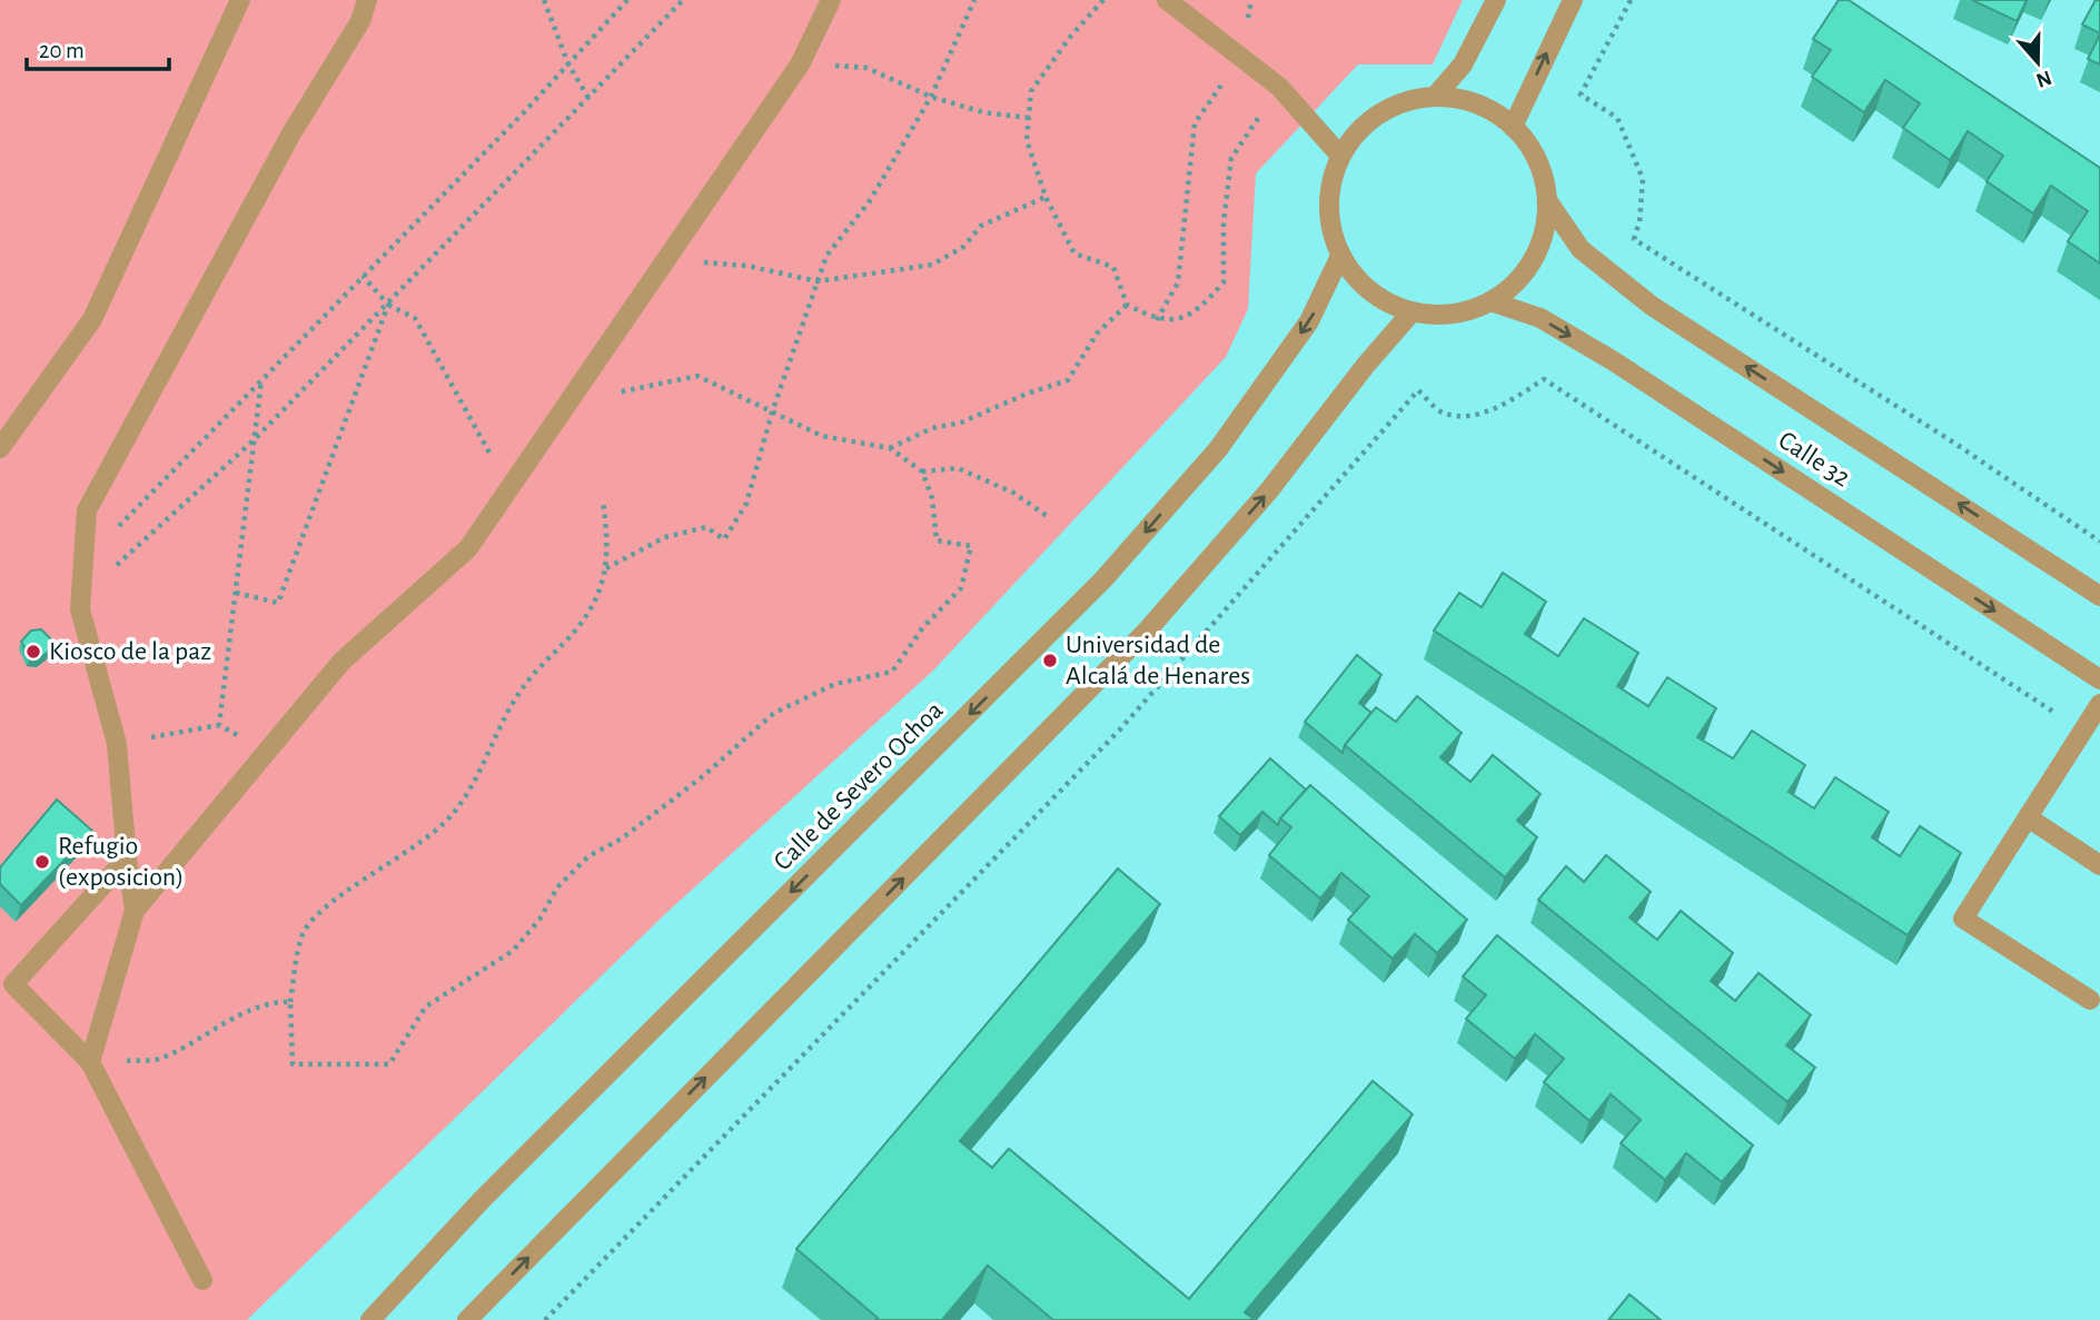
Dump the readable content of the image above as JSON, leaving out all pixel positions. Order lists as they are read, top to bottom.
{
  "streets": {
    "street": ["Calle 32", "Calle de Severo Ochoa"]
  },
  "crossings": [
    ["Calle 32", "Calle de Severo Ochoa"]
  ],
  "places": ["Kiosco de la paz", "Universidad de Alcalá de Henares", "Refugio (exposicion)"],
  "scale_bar": "20 m",
  "north": "bottom"
}
